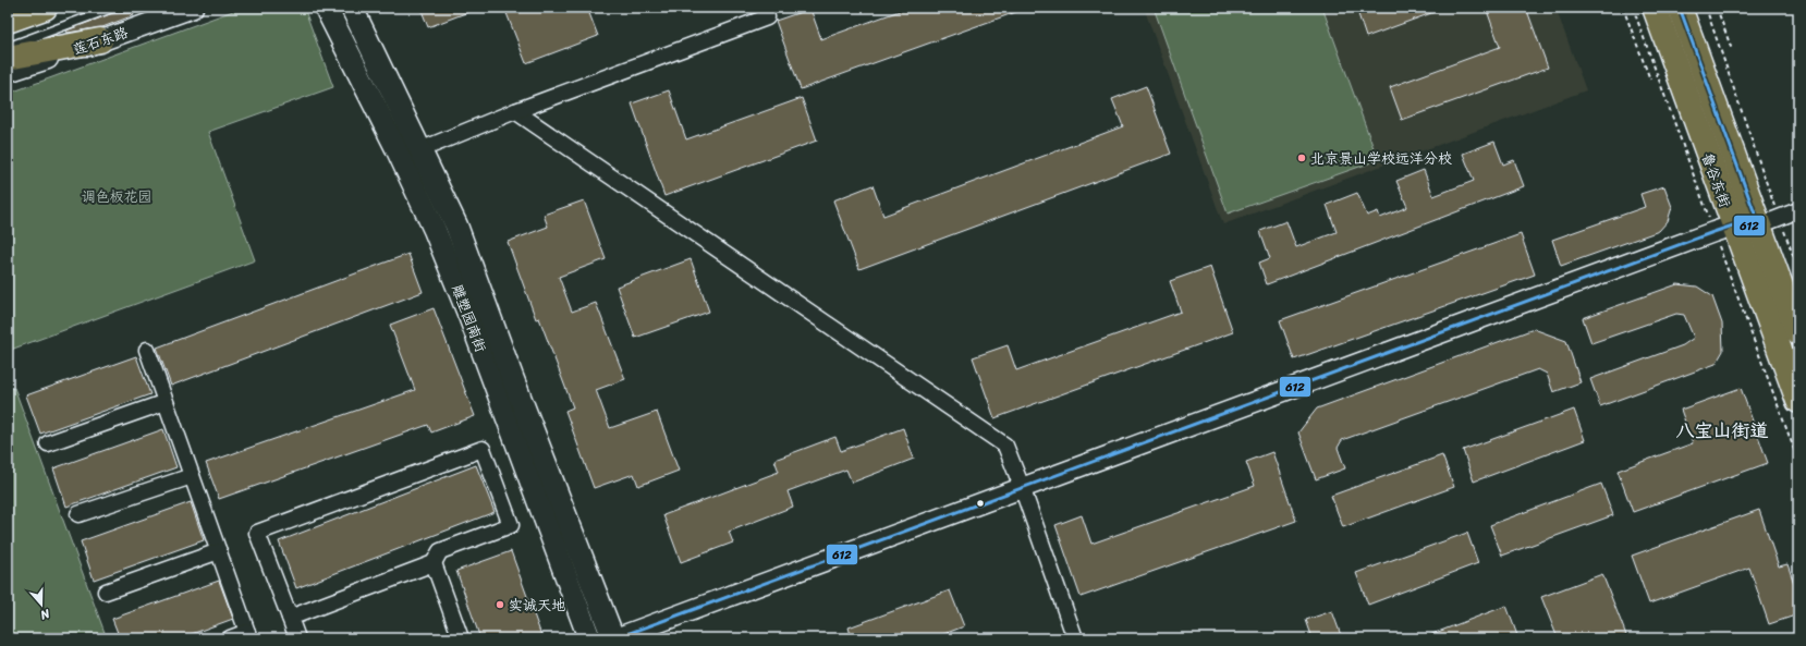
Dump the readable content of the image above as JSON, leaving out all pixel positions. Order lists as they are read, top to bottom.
{
  "streets": {
    "main road": ["鲁谷东街", "雕塑园南街"],
    "street": ["莲石东路"]
  },
  "districts": ["八宝山街道"],
  "parks": ["调色板花园"],
  "places": ["北京景山学校远洋分校", "实诚天地"],
  "lines": ["transit line 612"],
  "north": "bottom"
}
